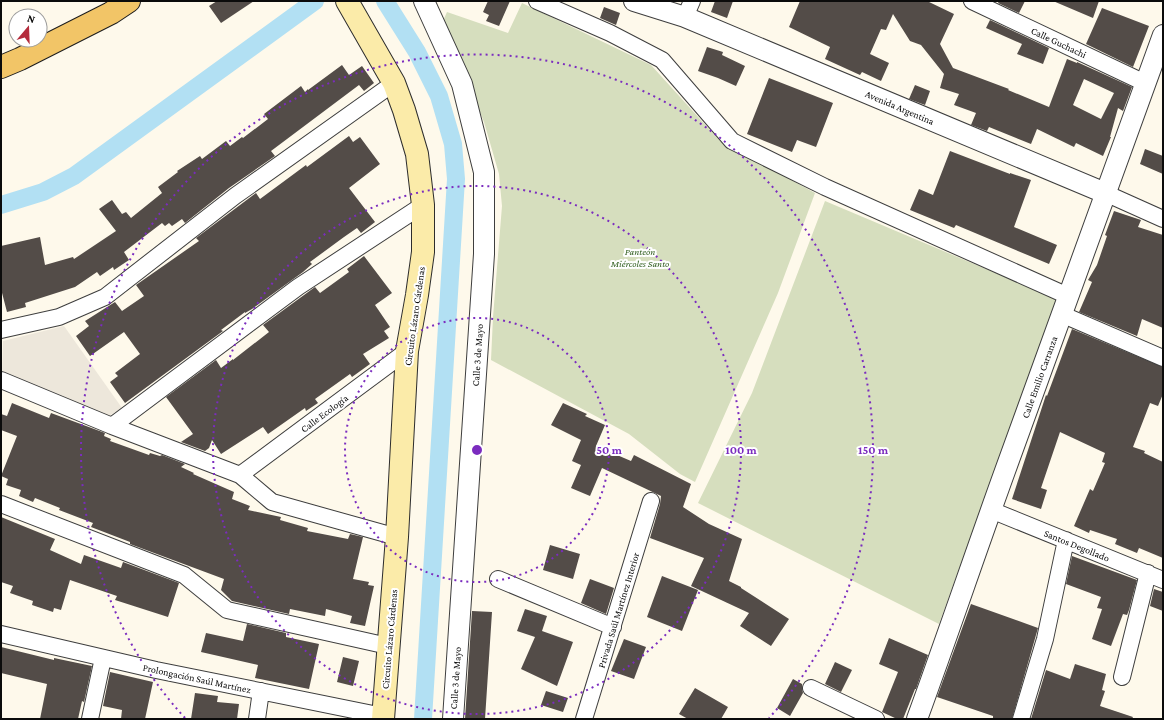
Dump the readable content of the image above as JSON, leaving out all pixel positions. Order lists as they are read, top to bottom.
{
  "streets": {
    "main road": ["Circuito Lázaro Cárdenas"],
    "street": [
      "Calle Guchachi",
      "Avenida Argentina",
      "Calle 3 de Mayo",
      "Calle Emilio Carranza",
      "Calle Ecología",
      "Santos Degollado",
      "Privada Saúl Martínez Interior",
      "Prolongación Saúl Martínez"
    ]
  },
  "crossings": [
    ["Calle Guchachi", "Calle Emilio Carranza"],
    ["Avenida Argentina", "Calle Emilio Carranza"],
    ["Circuito Lázaro Cárdenas", "Calle Ecología"],
    ["Circuito Lázaro Cárdenas", "Prolongación Saúl Martínez"],
    ["Calle Emilio Carranza", "Santos Degollado"]
  ],
  "parks": ["Panteón Miércoles Santo"],
  "north": "top",
  "rings": ["50 m", "100 m", "150 m"]
}
